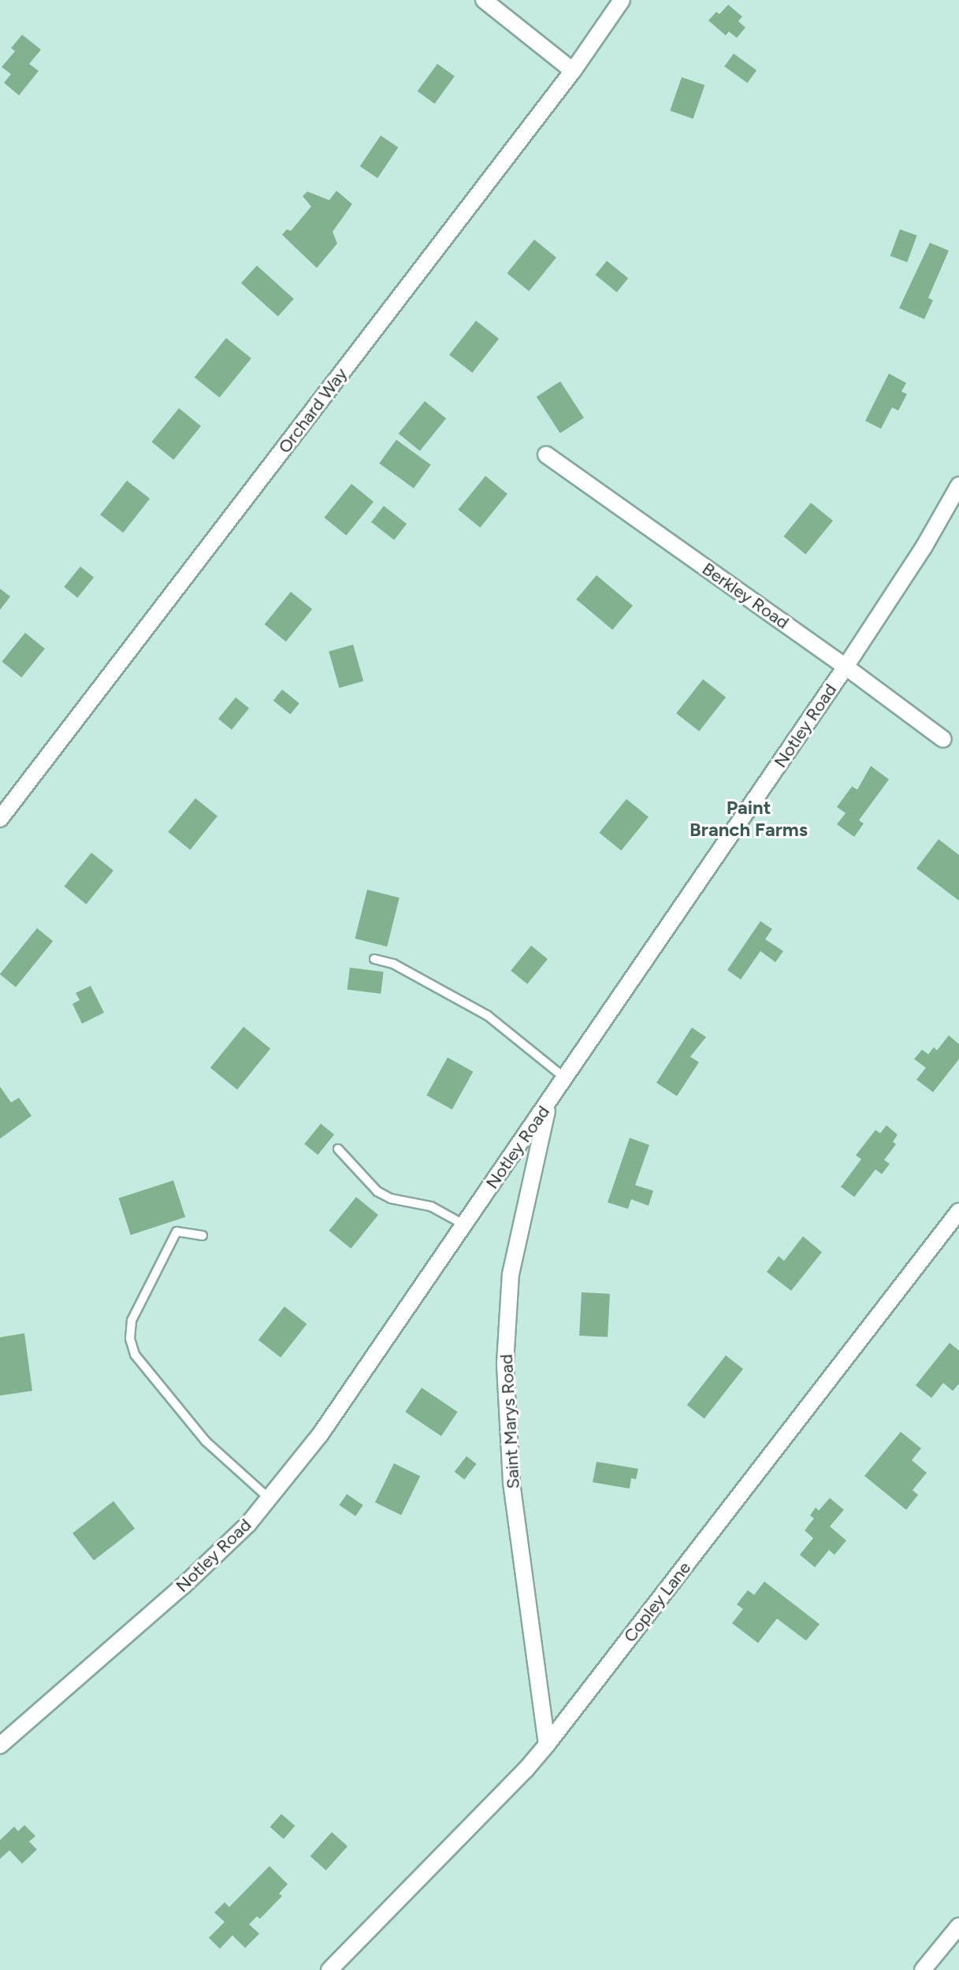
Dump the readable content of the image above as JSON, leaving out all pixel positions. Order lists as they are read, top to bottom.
{
  "streets": {
    "street": [
      "Orchard Way",
      "Berkley Road",
      "Notley Road",
      "Saint Marys Road",
      "Copley Lane"
    ]
  },
  "crossings": [
    ["Berkley Road", "Notley Road"],
    ["Notley Road", "Saint Marys Road"],
    ["Saint Marys Road", "Copley Lane"]
  ],
  "districts": ["Paint Branch Farms"]
}
